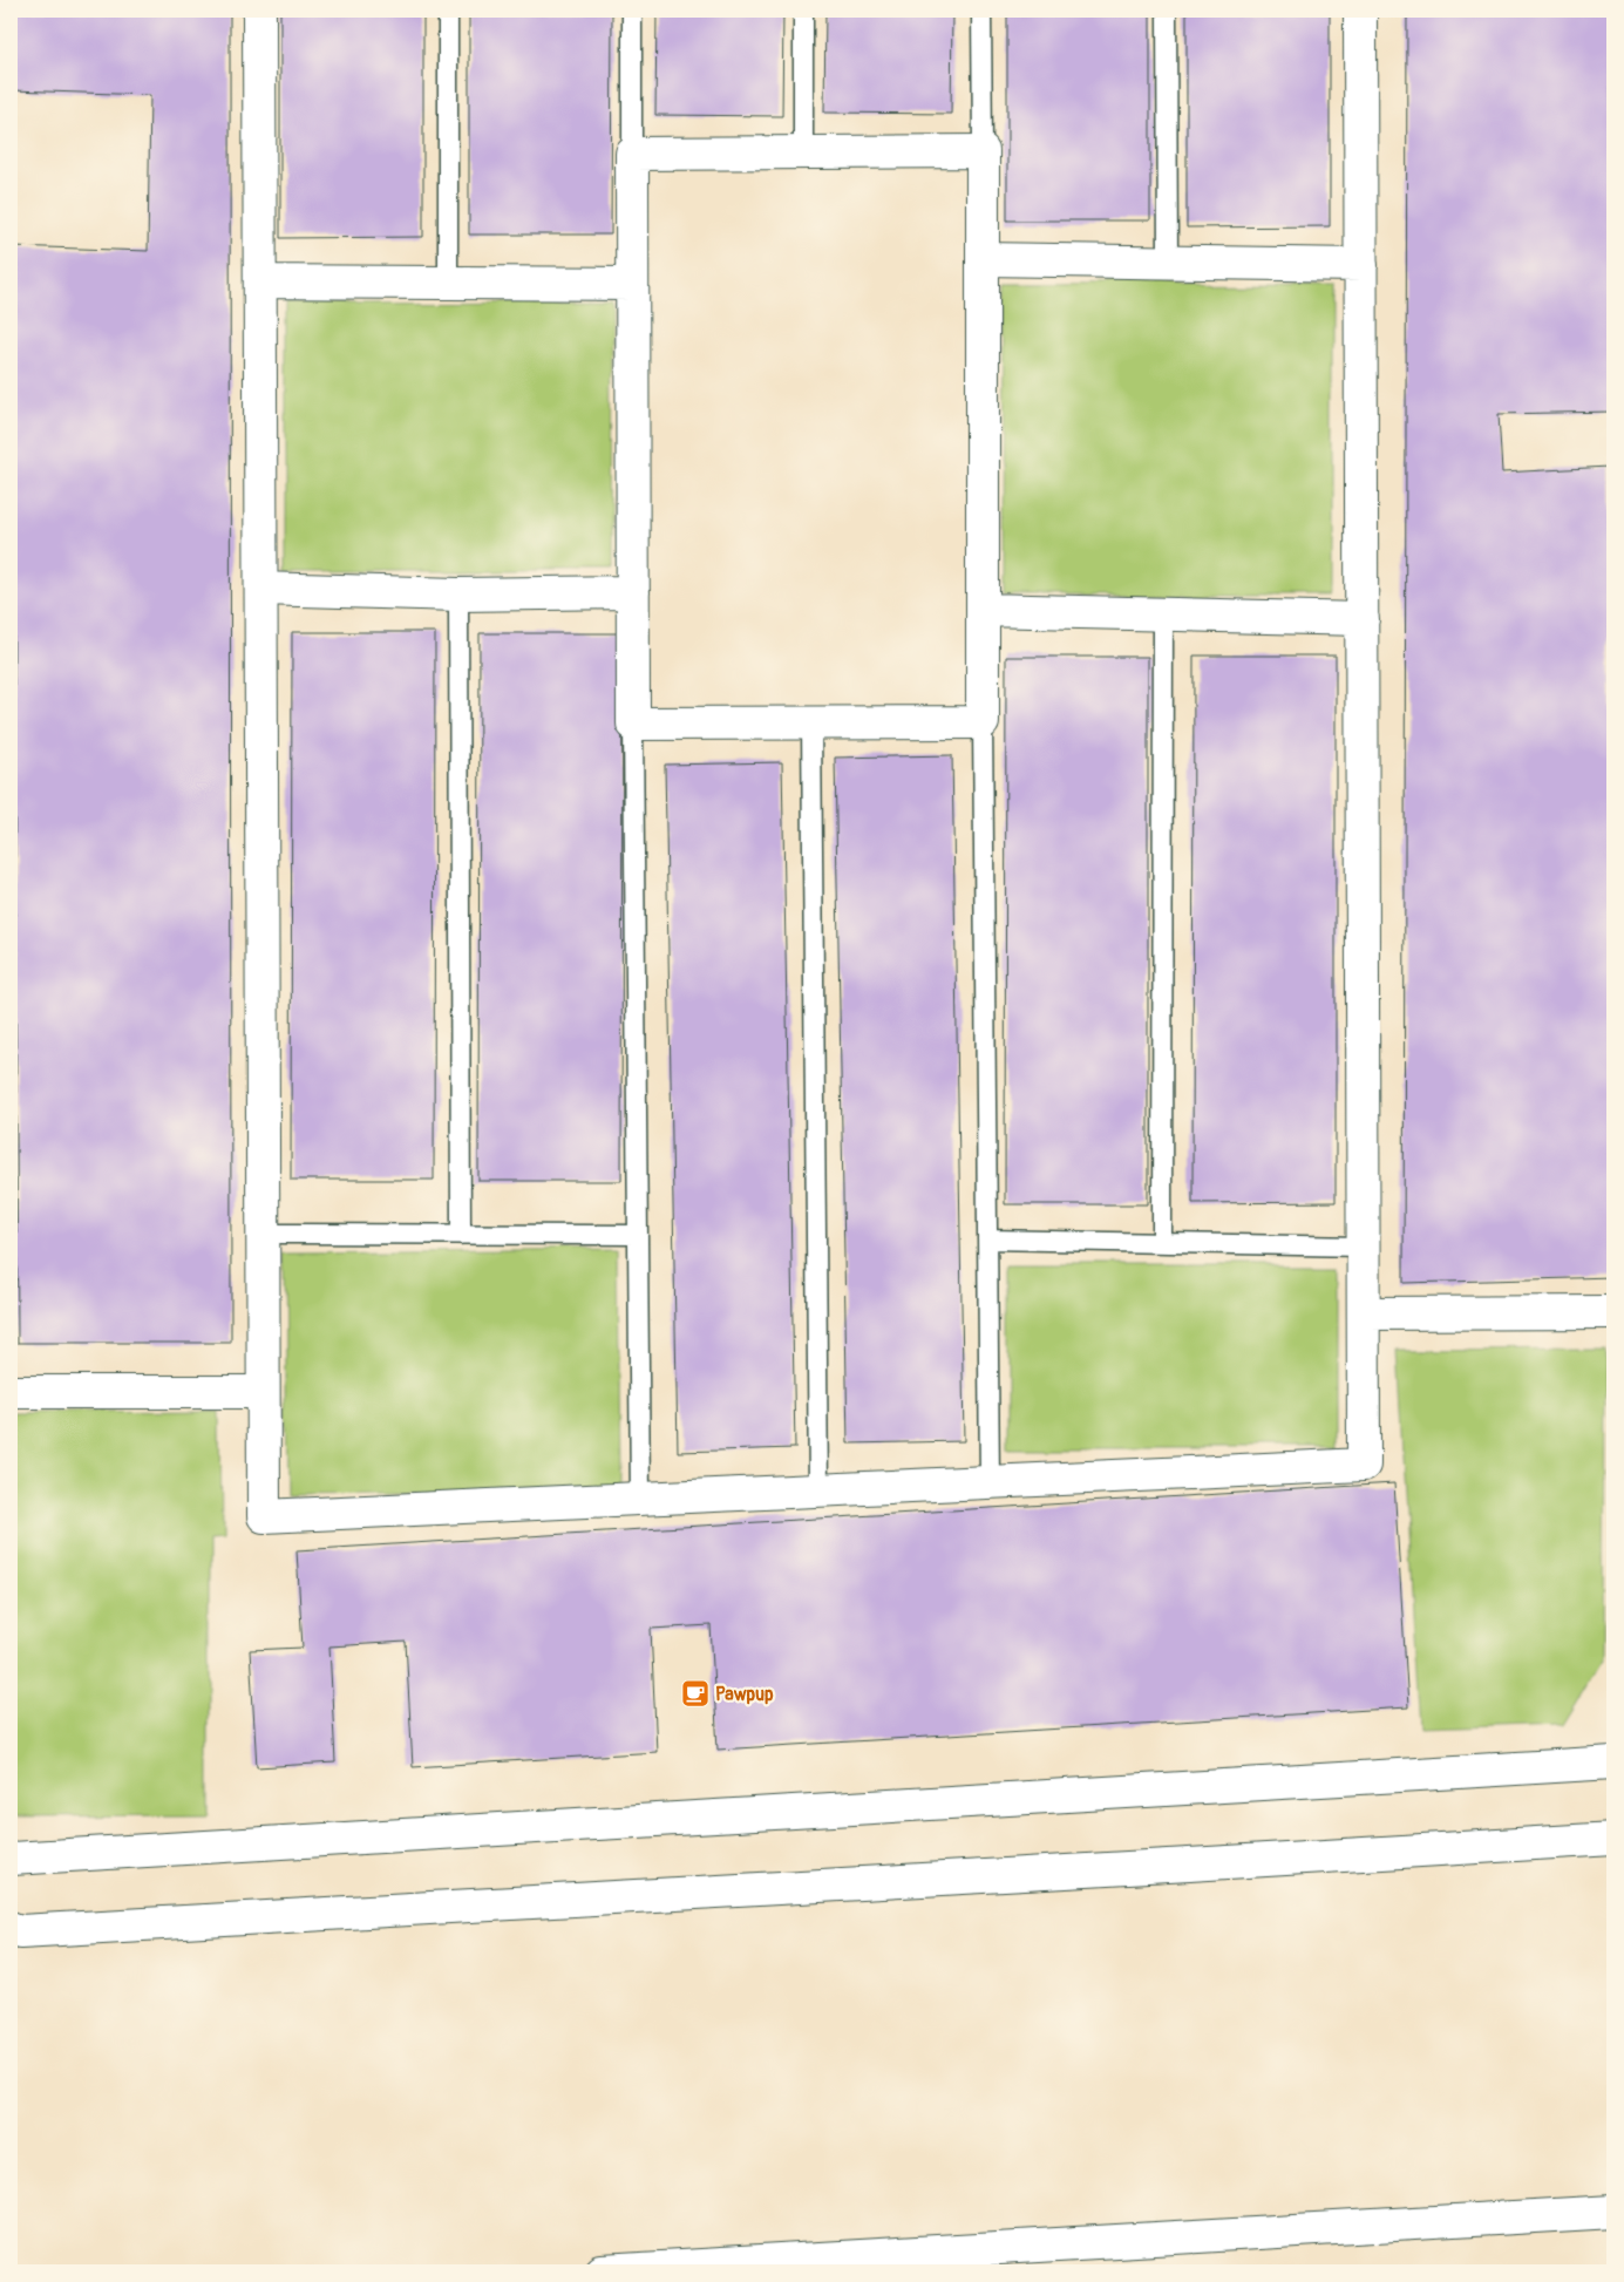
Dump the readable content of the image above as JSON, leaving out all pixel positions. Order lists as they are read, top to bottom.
{
  "places": {
    "cafe": ["Pawpup"]
  }
}
